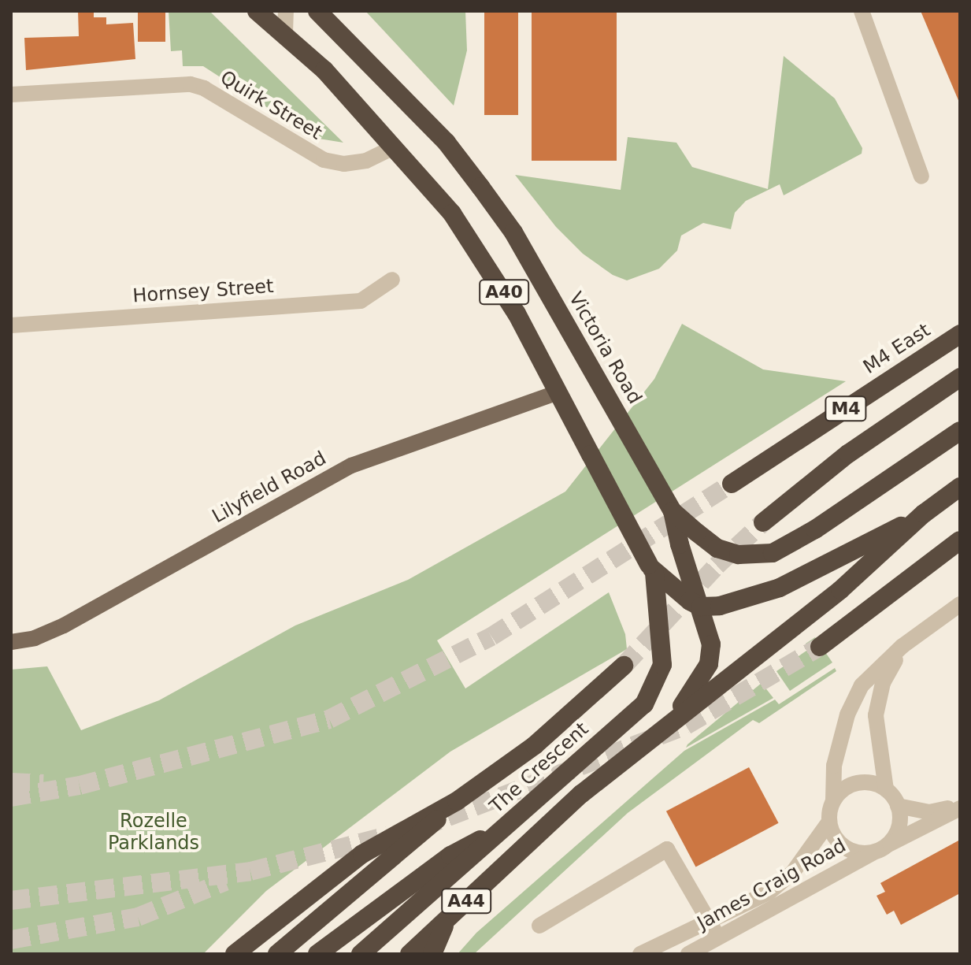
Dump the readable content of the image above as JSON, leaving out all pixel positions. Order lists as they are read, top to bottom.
{
  "streets": {
    "highway": [
      "A40",
      "Victoria Road",
      "M4 East",
      "M4",
      "The Crescent",
      "A44"
    ],
    "main road": ["Lilyfield Road"],
    "street": ["Quirk Street", "Hornsey Street", "James Craig Road"]
  },
  "crossings": [
    ["Quirk Street", "A40"],
    ["A40", "Lilyfield Road"],
    ["A40", "The Crescent"],
    ["Victoria Road", "A44"]
  ],
  "parks": ["Rozelle Parklands"]
}
